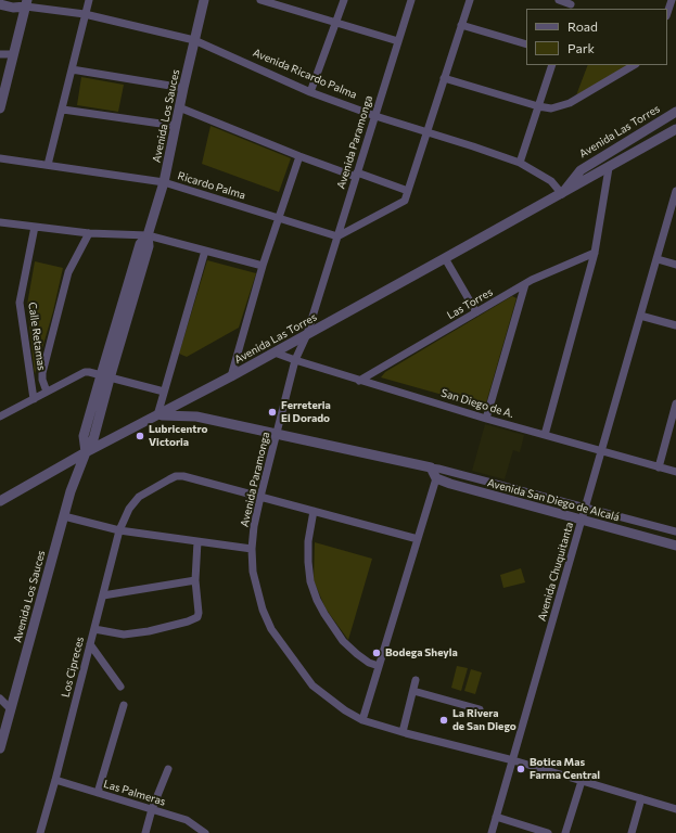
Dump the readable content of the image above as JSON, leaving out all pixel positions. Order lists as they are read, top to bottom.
{
  "streets": {
    "street": [
      "Avenida Ricardo Palma",
      "Avenida Los Sauces",
      "Avenida Las Torres",
      "Avenida Paramonga",
      "Ricardo Palma",
      "Las Torres",
      "Calle Retamas",
      "San Diego de A.",
      "Avenida San Diego de Alcalá",
      "Avenida Chuquitanta",
      "Los Cipreces",
      "Las Palmeras"
    ]
  },
  "crossings": [
    ["Avenida Ricardo Palma", "Avenida Los Sauces"],
    ["Avenida Ricardo Palma", "Avenida Las Torres"],
    ["Avenida Ricardo Palma", "Avenida Paramonga"],
    ["Avenida Los Sauces", "Avenida Las Torres"],
    ["Avenida Los Sauces", "Ricardo Palma"],
    ["Avenida Las Torres", "Avenida Paramonga"],
    ["Avenida Las Torres", "San Diego de A."],
    ["Avenida Las Torres", "Avenida San Diego de Alcalá"],
    ["Avenida Paramonga", "Ricardo Palma"],
    ["Avenida Paramonga", "San Diego de A."],
    ["Avenida Paramonga", "Avenida San Diego de Alcalá"],
    ["Avenida Paramonga", "Avenida Chuquitanta"],
    ["Avenida Paramonga", "Los Cipreces"],
    ["Las Torres", "San Diego de A."],
    ["San Diego de A.", "Avenida Chuquitanta"],
    ["Avenida San Diego de Alcalá", "Avenida Chuquitanta"],
    ["Los Cipreces", "Las Palmeras"]
  ],
  "places": [
    "Ferreteria El Dorado",
    "Lubricentro Victoria",
    "Bodega Sheyla",
    "La Rivera de San Diego",
    "Botica Mas Farma Central"
  ],
  "legend": ["Road", "Park"]
}
